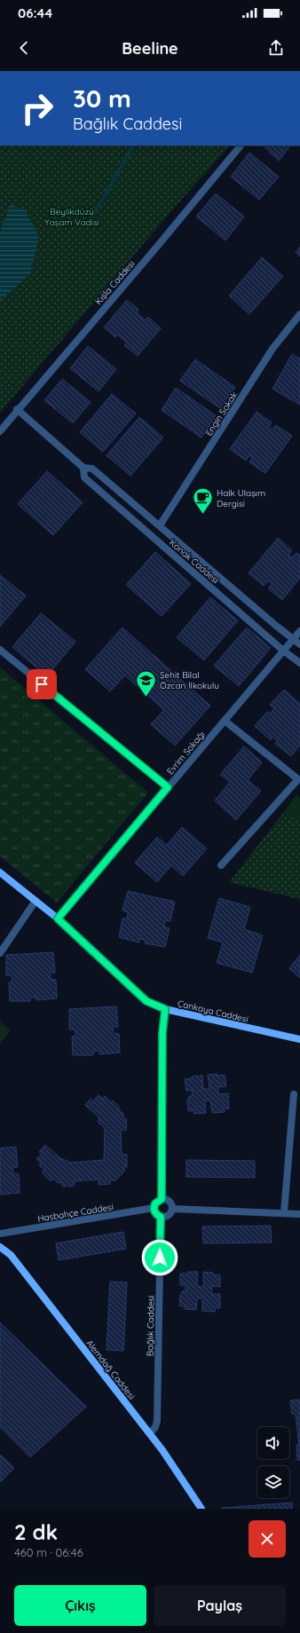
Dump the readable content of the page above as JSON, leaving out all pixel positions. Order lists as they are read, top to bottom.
{
  "streets": {
    "main road": ["Çankaya Caddesi", "Alemdağ Caddesi"],
    "street": [
      "Kışla Caddesi",
      "Engin Sokak",
      "Konak Caddesi",
      "Evrim Sokağı",
      "Hasbahçe Caddesi",
      "Bağlık Caddesi"
    ]
  },
  "crossings": [
    ["Kışla Caddesi", "Konak Caddesi"],
    ["Engin Sokak", "Konak Caddesi"],
    ["Konak Caddesi", "Evrim Sokağı"],
    ["Evrim Sokağı", "Çankaya Caddesi"],
    ["Hasbahçe Caddesi", "Bağlık Caddesi"],
    ["Bağlık Caddesi", "Alemdağ Caddesi"]
  ],
  "parks": ["Beylikdüzü Yaşam Vadisi"],
  "places": {
    "cafe": ["Halk Ulaşım Dergisi"],
    "school or university": ["Şehit Bilal Özcan İlkokulu"]
  },
  "page": {
    "status": "06:44",
    "header": "Beeline",
    "turn": ["30 m", "Bağlık Caddesi"],
    "heading": ["2 dk", "460 m · 06:46"],
    "buttons": ["Çıkış", "Paylaş"]
  }
}
